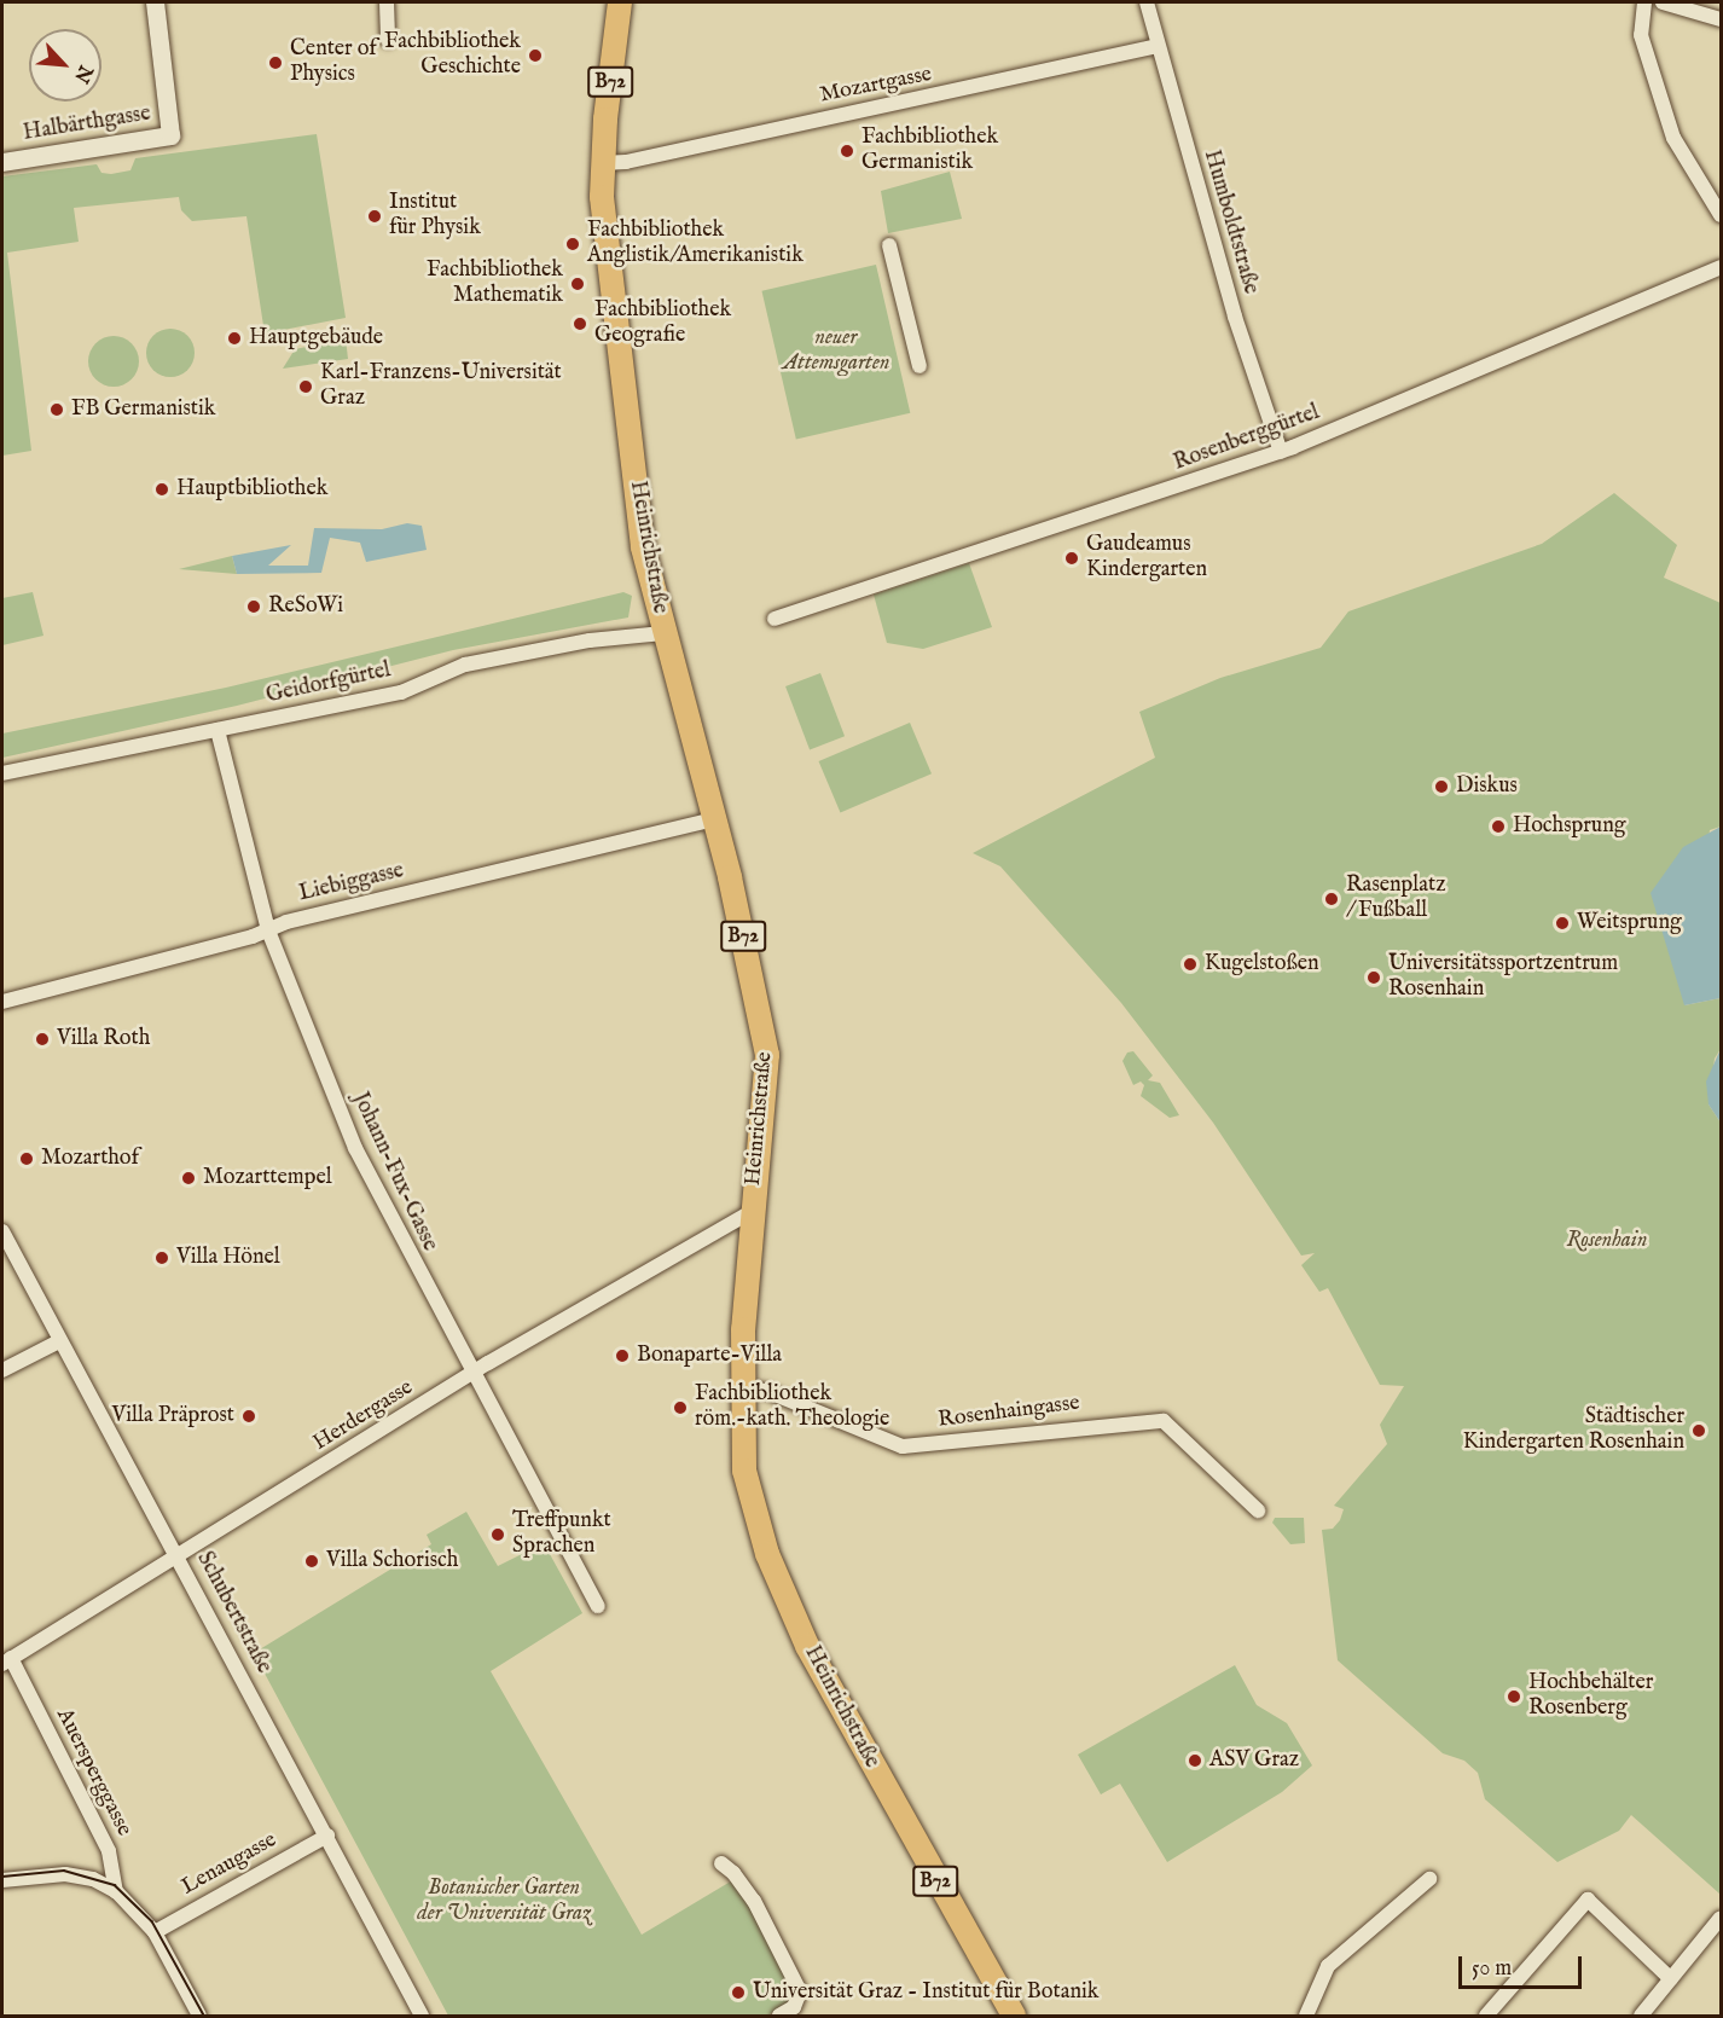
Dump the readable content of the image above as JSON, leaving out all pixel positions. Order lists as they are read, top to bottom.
{
  "streets": {
    "main road": ["B72", "Heinrichstraße"],
    "street": [
      "Mozartgasse",
      "Halbärthgasse",
      "Humboldtstraße",
      "Rosenberggürtel",
      "Geidorfgürtel",
      "Liebiggasse",
      "Johann-Fux-Gasse",
      "Rosenhaingasse",
      "Herdergasse",
      "Schubertstraße",
      "Auersperggasse",
      "Lenaugasse"
    ]
  },
  "crossings": [
    ["Mozartgasse", "Humboldtstraße"],
    ["Mozartgasse", "Heinrichstraße"],
    ["Humboldtstraße", "Rosenberggürtel"],
    ["Heinrichstraße", "Geidorfgürtel"],
    ["Heinrichstraße", "Liebiggasse"],
    ["Heinrichstraße", "Rosenhaingasse"],
    ["Heinrichstraße", "Herdergasse"],
    ["Geidorfgürtel", "Johann-Fux-Gasse"],
    ["Liebiggasse", "Johann-Fux-Gasse"],
    ["Johann-Fux-Gasse", "Herdergasse"],
    ["Herdergasse", "Schubertstraße"],
    ["Herdergasse", "Auersperggasse"],
    ["Schubertstraße", "Lenaugasse"]
  ],
  "parks": ["neuer Attemsgarten", "Rosenhain", "Botanischer Garten der Universität Graz"],
  "places": [
    "Fachbibliothek Geschichte",
    "Center of Physics",
    "Fachbibliothek Germanistik",
    "Institut für Physik",
    "Fachbibliothek Anglistik/Amerikanistik",
    "Fachbibliothek Mathematik",
    "Fachbibliothek Geografie",
    "Hauptgebäude",
    "Karl-Franzens-Universität Graz",
    "FB Germanistik",
    "Hauptbibliothek",
    "Gaudeamus Kindergarten",
    "ReSoWi",
    "Diskus",
    "Hochsprung",
    "Rasenplatz / Fußball",
    "Weitsprung",
    "Kugelstoßen",
    "Universitätssportzentrum Rosenhain",
    "Villa Roth",
    "Mozarthof",
    "Mozarttempel",
    "Villa Hönel",
    "Bonaparte-Villa",
    "Fachbibliothek röm.-kath. Theologie",
    "Villa Präprost",
    "Städtischer Kindergarten Rosenhain",
    "Treffpunkt Sprachen",
    "Villa Schorisch",
    "Hochbehälter Rosenberg",
    "ASV Graz",
    "Universität Graz - Institut für Botanik"
  ],
  "scale_bar": "50 m",
  "north": "bottom right"
}
